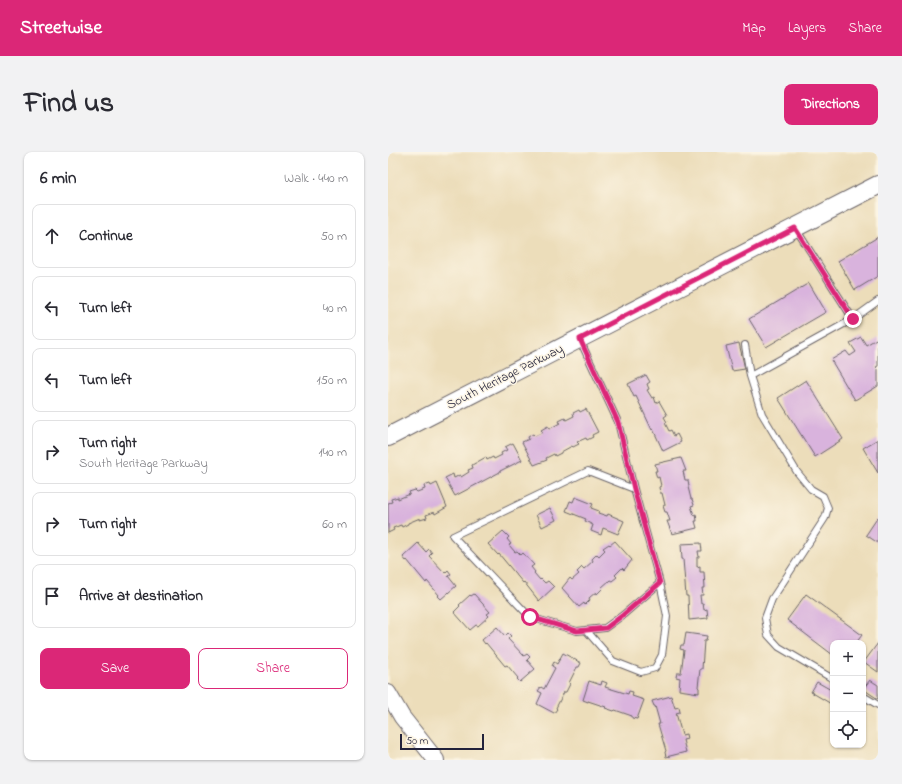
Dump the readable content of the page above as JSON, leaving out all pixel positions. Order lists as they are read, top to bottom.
{
  "streets": {
    "main road": ["South Heritage Parkway"]
  },
  "scale_bar": "50 m",
  "page": {
    "header": "Streetwise",
    "nav": ["Map", "Layers", "Share"],
    "title": "Find us",
    "buttons": [
      "Directions",
      ["Save", "Share"]
    ],
    "heading": ["6 min", "Walk · 440 m"],
    "list": [
      ["Continue", "50 m"],
      ["Turn left", "40 m"],
      ["Turn left", "150 m"],
      ["Turn right", "South Heritage Parkway", "140 m"],
      ["Turn right", "60 m"],
      "Arrive at destination"
    ],
    "map_buttons": ["+", "−"],
    "scale": "50 m"
  }
}
